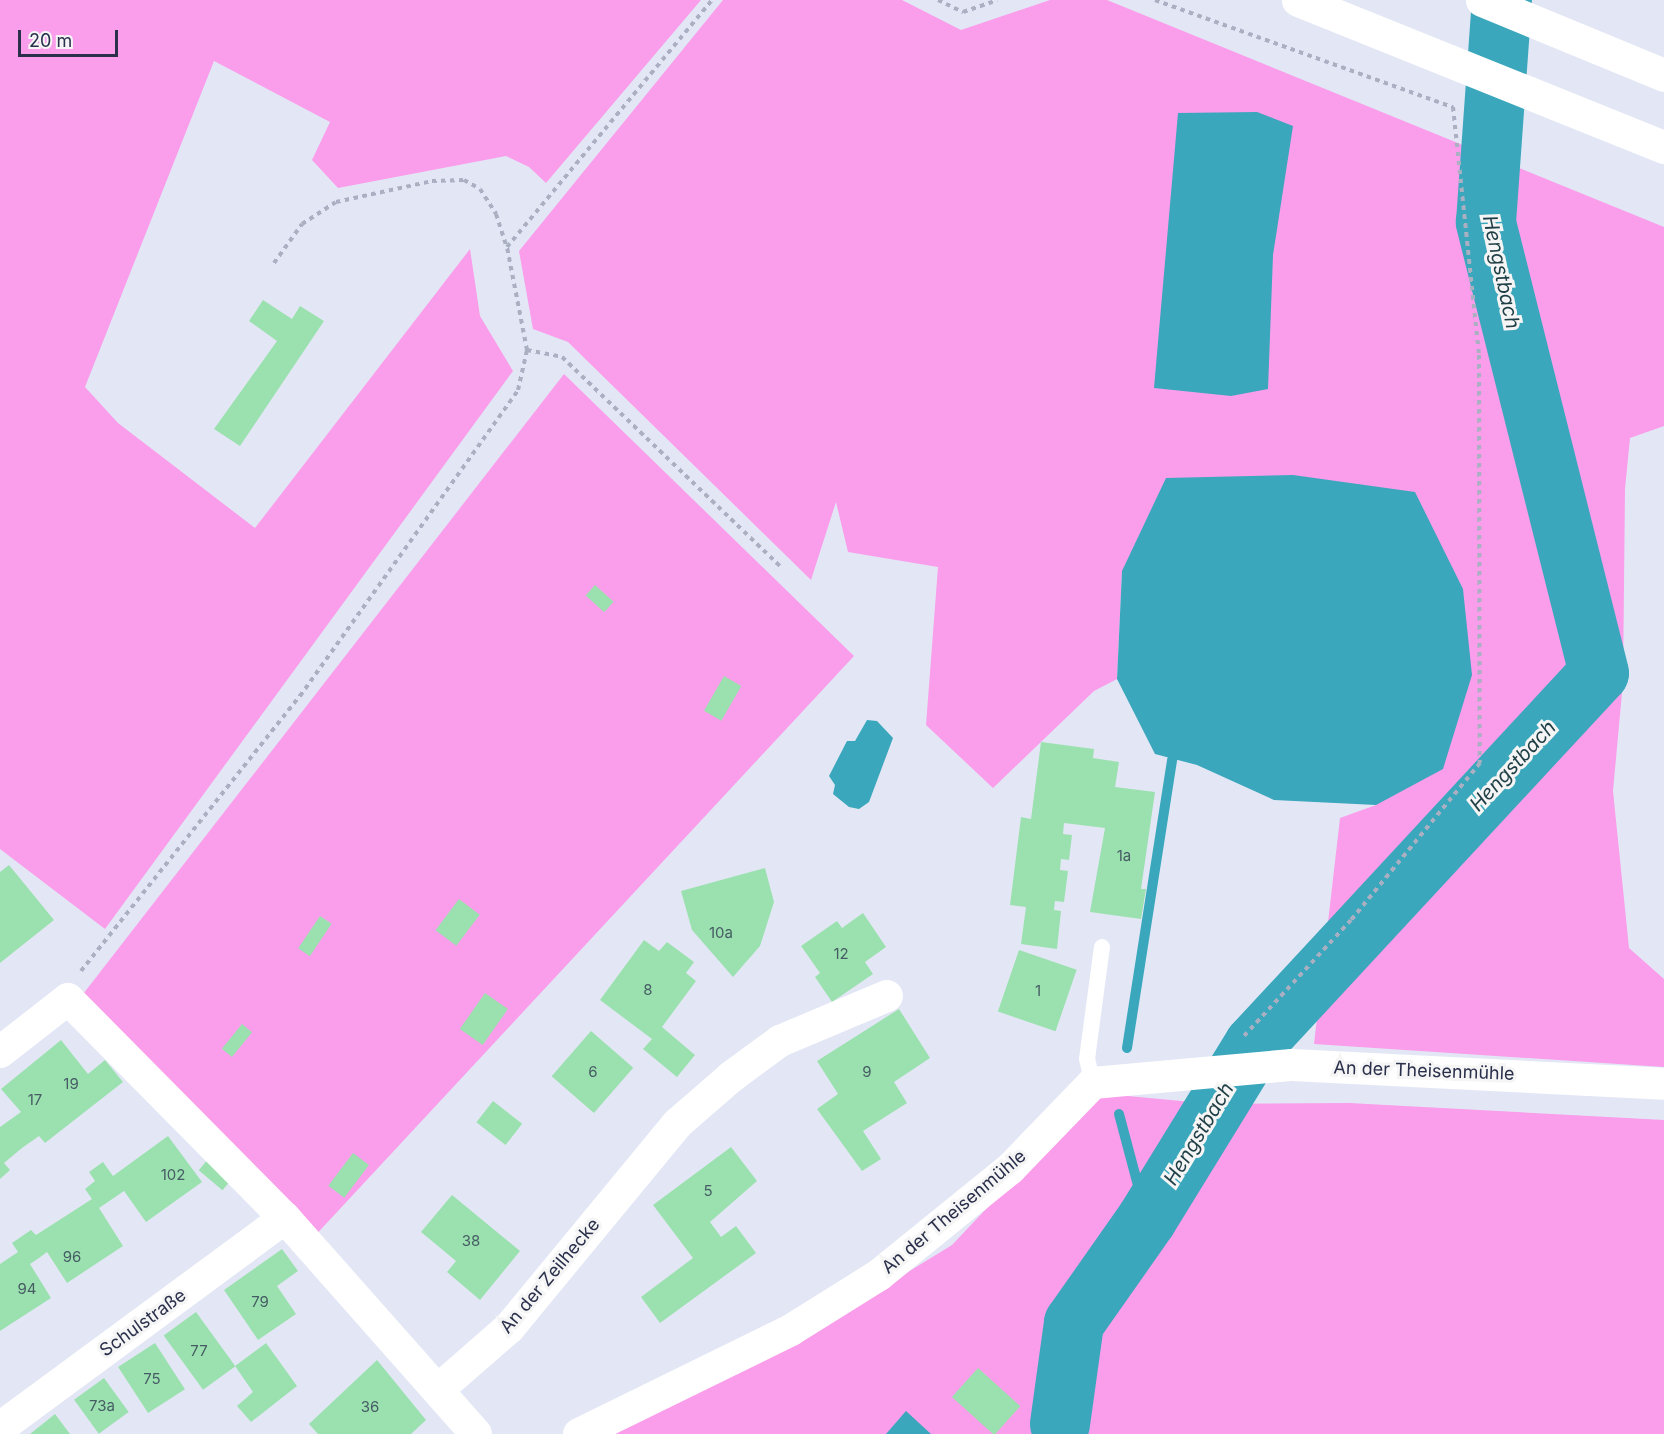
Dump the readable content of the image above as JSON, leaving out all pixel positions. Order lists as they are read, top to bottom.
{
  "streets": {
    "street": ["An der Theisenmühle", "An der Zeilhecke", "Schulstraße"]
  },
  "water": ["Hengstbach"],
  "house_numbers": [
    "1a",
    "10a",
    "12",
    "8",
    "1",
    "6",
    "9",
    "19",
    "17",
    "102",
    "5",
    "38",
    "96",
    "94",
    "79",
    "77",
    "75",
    "73a",
    "36"
  ],
  "scale_bar": "20 m"
}
